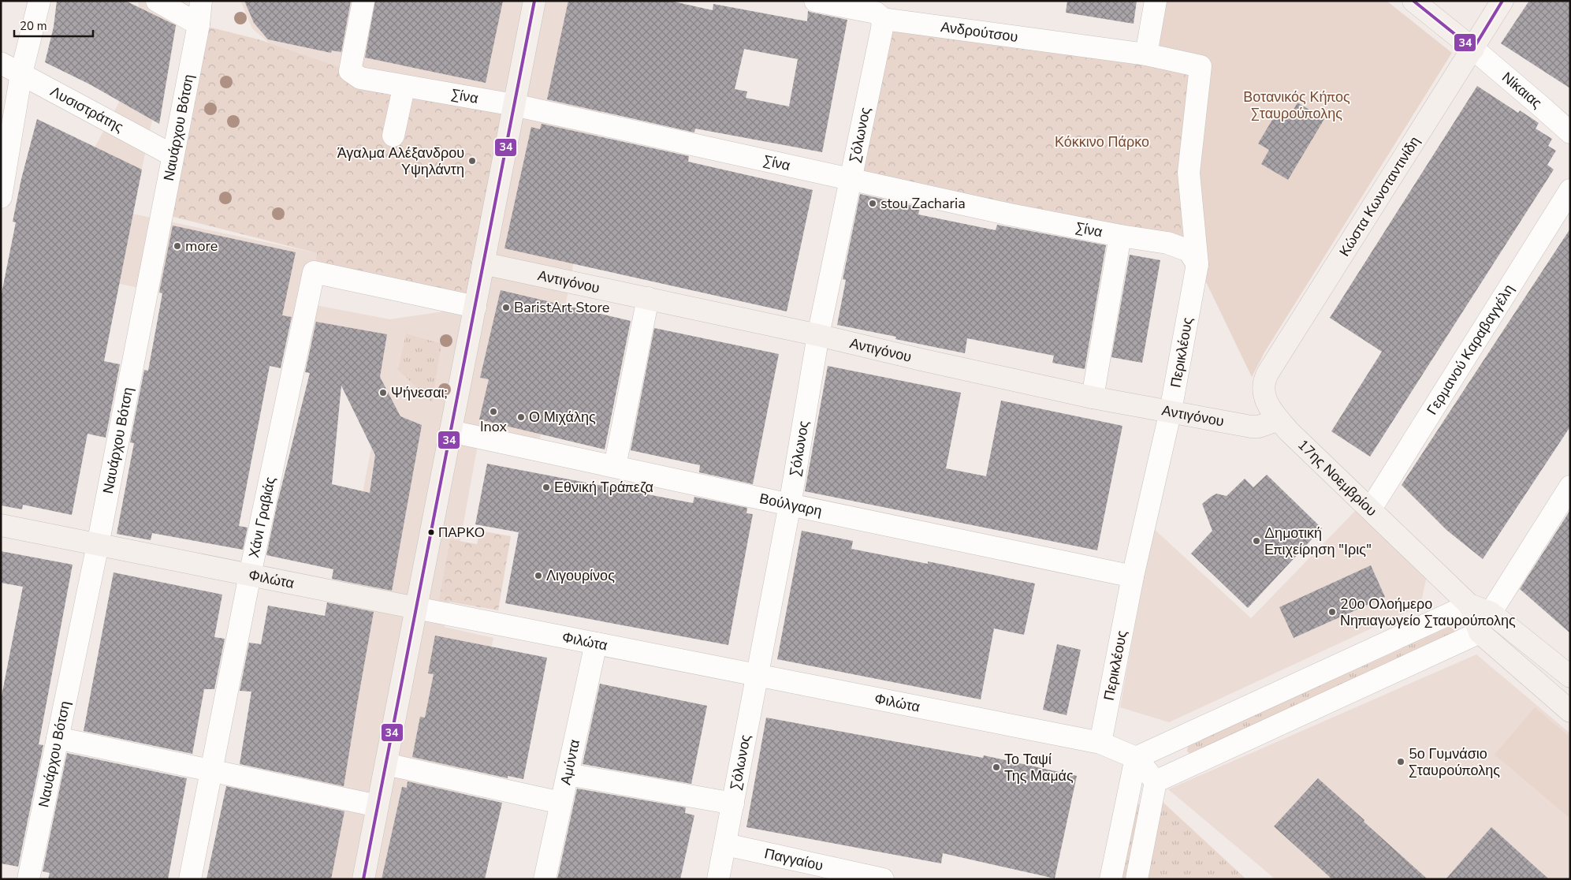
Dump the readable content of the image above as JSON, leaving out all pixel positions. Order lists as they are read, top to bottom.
{
  "streets": {
    "street": [
      "Ανδρούτσου",
      "Νίκαιας",
      "Σίνα",
      "Λυσιστράτης",
      "Ναυάρχου Βότση",
      "Σόλωνος",
      "Κώστα Κωνσταντινίδη",
      "Αντιγόνου",
      "Γερμανού Καραβαγγέλη",
      "Περικλέους",
      "17ης Νοεμβρίου",
      "Βούλγαρη",
      "Χάνι Γραβιάς",
      "Φιλώτα",
      "Αμύντα",
      "Παγγαίου"
    ]
  },
  "crossings": [
    ["Ανδρούτσου", "Σόλωνος"],
    ["Ανδρούτσου", "Περικλέους"],
    ["Νίκαιας", "Κώστα Κωνσταντινίδη"],
    ["Σίνα", "Σόλωνος"],
    ["Σίνα", "Περικλέους"],
    ["Λυσιστράτης", "Ναυάρχου Βότση"],
    ["Ναυάρχου Βότση", "Φιλώτα"],
    ["Σόλωνος", "Αντιγόνου"],
    ["Σόλωνος", "Βούλγαρη"],
    ["Σόλωνος", "Φιλώτα"],
    ["Σόλωνος", "Παγγαίου"],
    ["Κώστα Κωνσταντινίδη", "17ης Νοεμβρίου"],
    ["Αντιγόνου", "Περικλέους"],
    ["Αντιγόνου", "17ης Νοεμβρίου"],
    ["Γερμανού Καραβαγγέλη", "17ης Νοεμβρίου"],
    ["Περικλέους", "Βούλγαρη"],
    ["Περικλέους", "Φιλώτα"],
    ["Χάνι Γραβιάς", "Φιλώτα"],
    ["Φιλώτα", "Αμύντα"]
  ],
  "parks": ["Βοτανικός Κήπος Σταυρούπολης", "Κόκκινο Πάρκο"],
  "places": [
    "Άγαλμα Αλέξανδρου Υψηλάντη",
    "stou Zacharia",
    "more",
    "BaristArt Store",
    "Ψήνεσαι;",
    "Inox",
    "Ο Μιχάλης",
    "Εθνική Τράπεζα",
    "ΠΑΡΚΟ",
    "Δημοτική Επιχείρηση \"Ιρις\"",
    "Λιγουρίνος",
    "20ο Ολοήμερο Νηπιαγωγείο Σταυρούπολης",
    "5ο Γυμνάσιο Σταυρούπολης",
    "Το Ταψί Της Μαμάς"
  ],
  "lines": ["transit line 34"],
  "scale_bar": "20 m"
}
